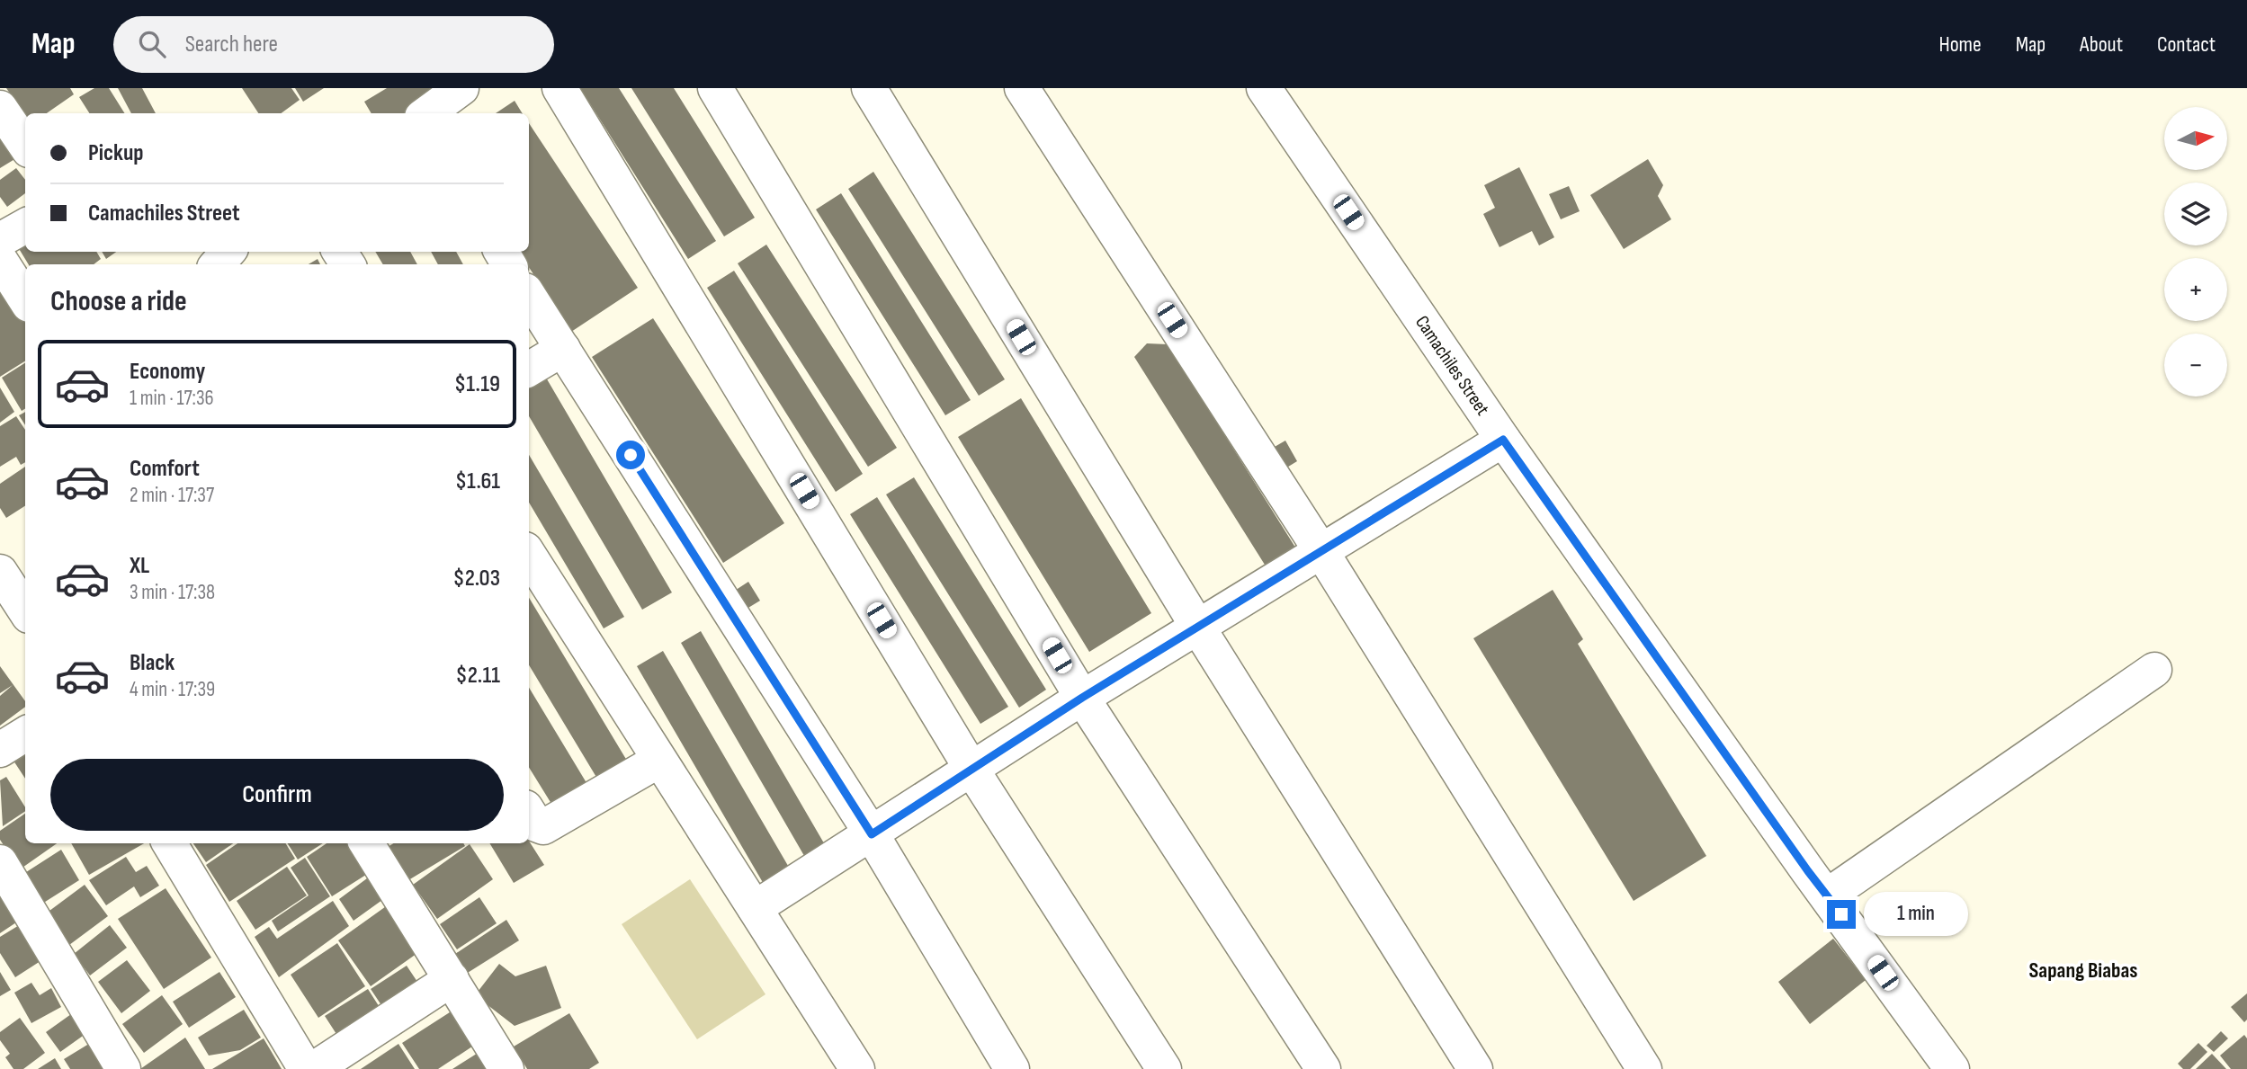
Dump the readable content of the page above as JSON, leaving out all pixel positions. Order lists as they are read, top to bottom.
{
  "streets": {
    "street": ["Camachiles Street"]
  },
  "districts": ["Sapang Biabas"],
  "north": "right",
  "page": {
    "header": "Map",
    "search": "Search here",
    "nav": [
      "Home",
      "Map",
      "About",
      "Contact"
    ],
    "map_buttons": ["+", "−"],
    "banner": ["Pickup", "Camachiles Street"],
    "heading": "Choose a ride",
    "list": [
      {
        "name": "Economy",
        "note": "1 min · 17:36",
        "value": "$1.19"
      },
      {
        "name": "Comfort",
        "note": "2 min · 17:37",
        "value": "$1.61"
      },
      {
        "name": "XL",
        "note": "3 min · 17:38",
        "value": "$2.03"
      },
      {
        "name": "Black",
        "note": "4 min · 17:39",
        "value": "$2.11"
      }
    ],
    "buttons": "Confirm",
    "bubble": "1 min"
  }
}
